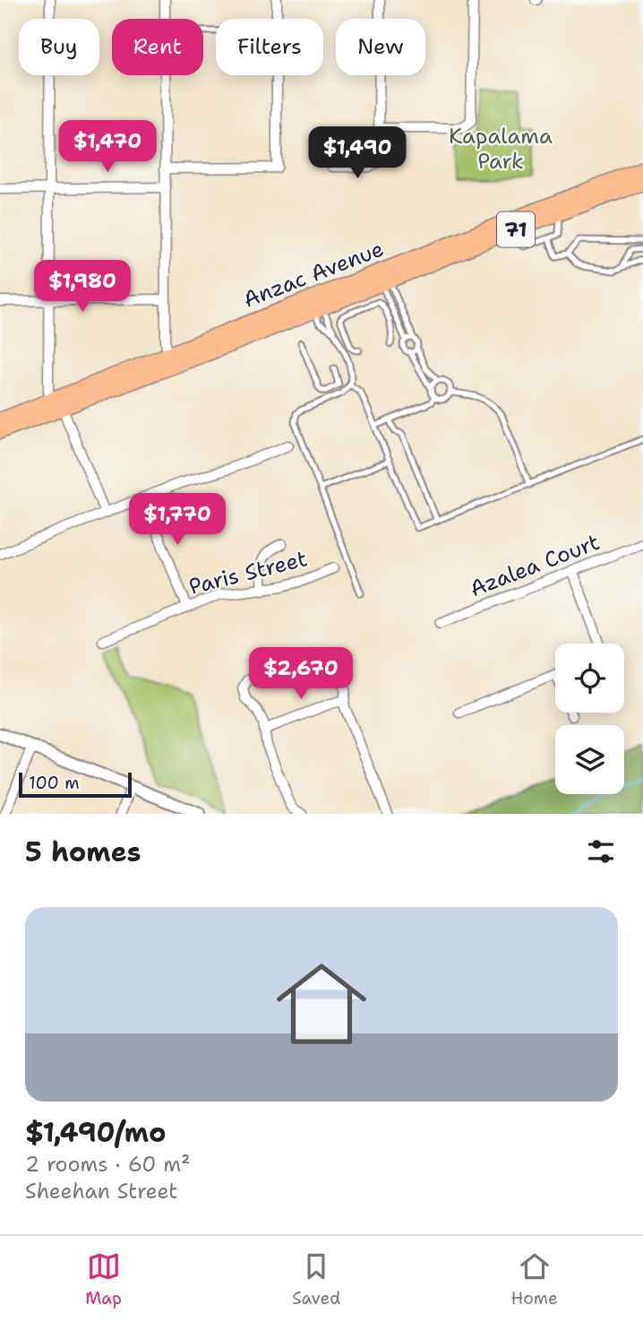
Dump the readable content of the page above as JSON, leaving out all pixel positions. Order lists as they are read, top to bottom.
{
  "streets": {
    "highway": ["71", "Anzac Avenue"],
    "street": ["Azalea Court", "Paris Street"]
  },
  "parks": ["Kapalama Park"],
  "scale_bar": "100 m",
  "page": {
    "chip": [
      "Buy",
      "Rent",
      "Filters",
      "New"
    ],
    "price": [
      "$1,470",
      "$1,490",
      "$1,980",
      "$1,770",
      "$2,670"
    ],
    "scale": "100 m",
    "heading": "5 homes",
    "list": [
      {
        "name": "$1,490/mo",
        "note": "2 rooms · 60 m² · Sheehan Street"
      }
    ],
    "tabs": ["Map", "Saved", "Home"]
  }
}
